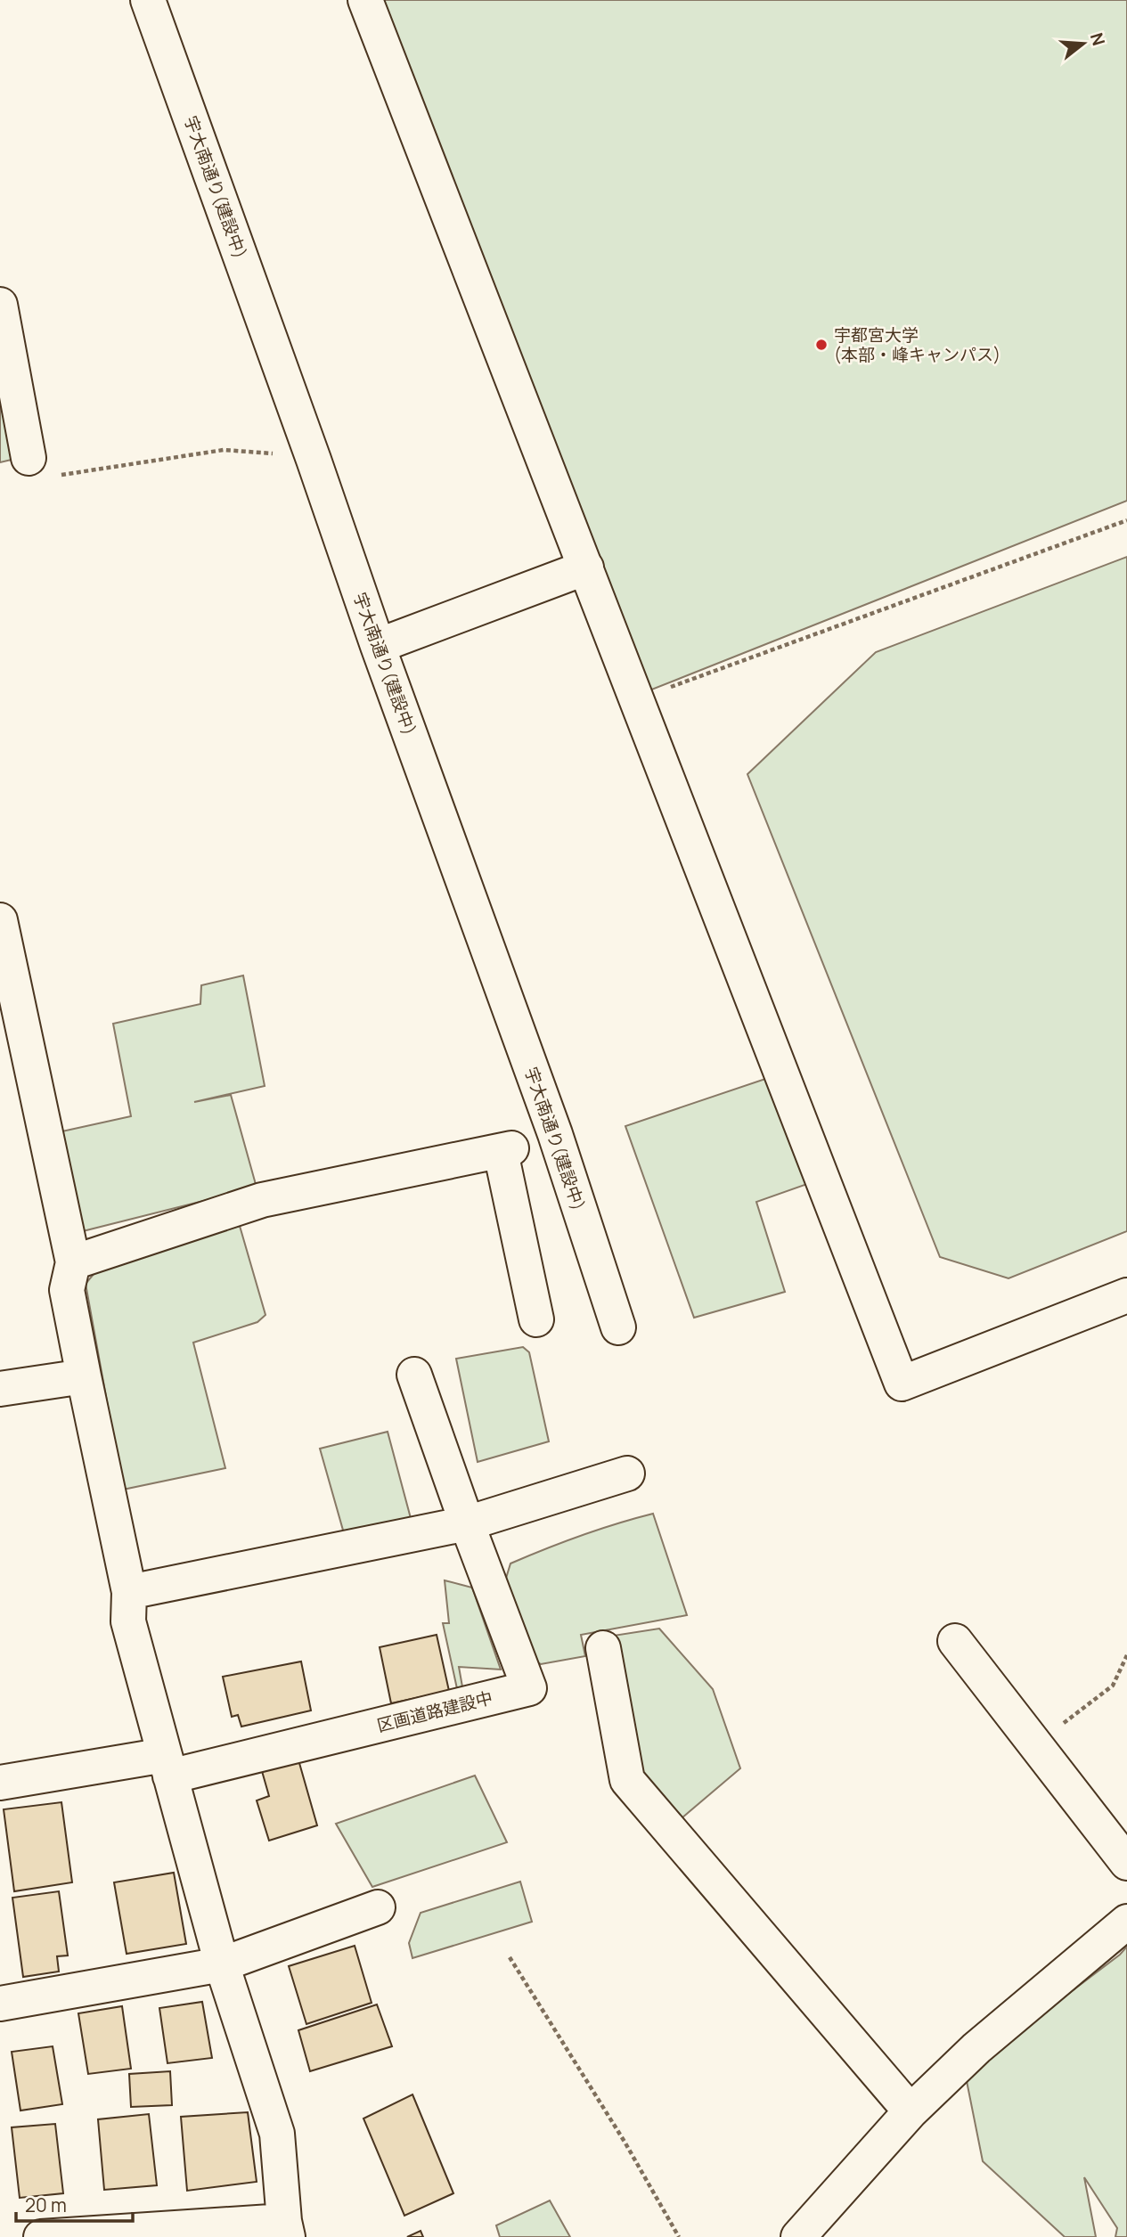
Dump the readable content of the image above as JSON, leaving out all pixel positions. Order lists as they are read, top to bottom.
{
  "streets": {
    "street": ["宇大南通り(建設中)", "区画道路建設中"]
  },
  "places": ["宇都宮大学 (本部・峰キャンパス)"],
  "scale_bar": "20 m",
  "north": "right"
}
